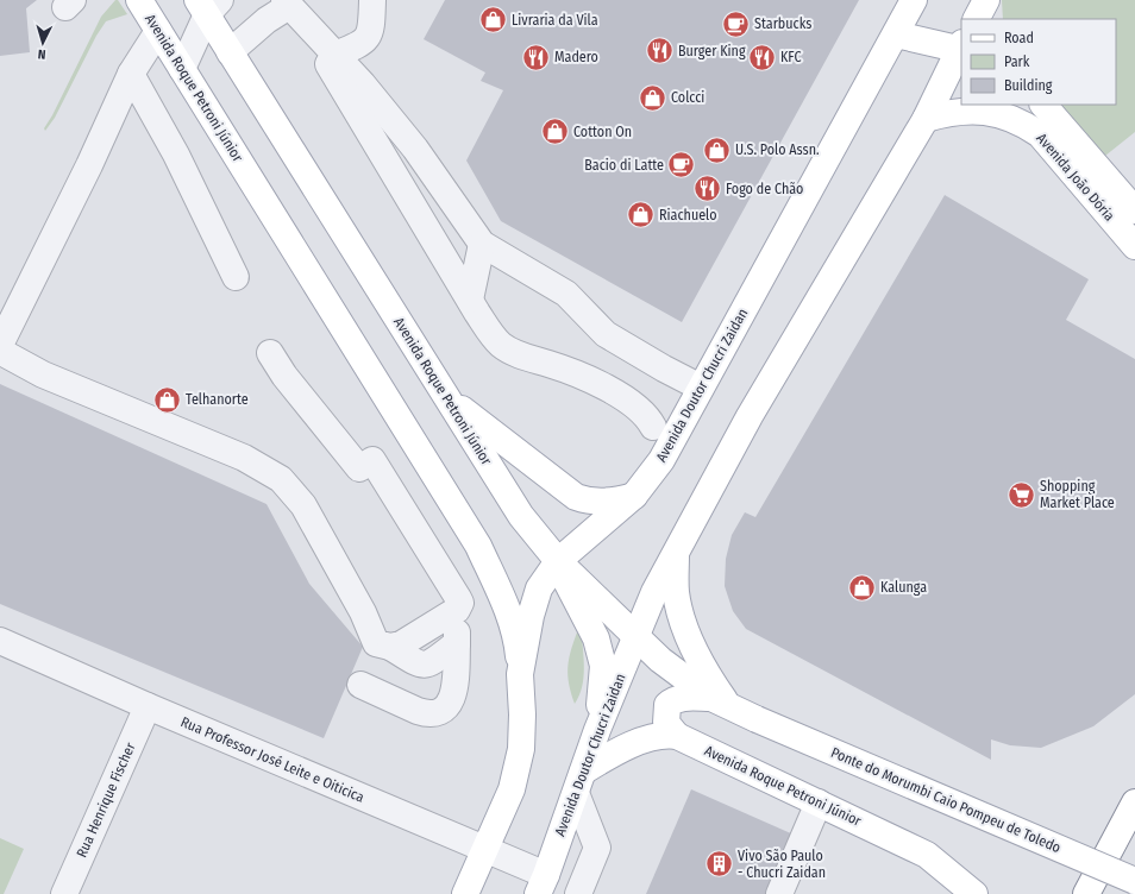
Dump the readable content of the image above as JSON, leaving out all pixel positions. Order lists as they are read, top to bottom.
{
  "streets": {
    "main road": [
      "Avenida Roque Petroni Júnior",
      "Avenida João Dória",
      "Avenida Doutor Chucri Zaidan",
      "Ponte do Morumbi Caio Pompeu de Toledo"
    ],
    "street": ["Rua Professor José Leite e Oiticica", "Rua Henrique Fischer"]
  },
  "crossings": [
    ["Avenida Roque Petroni Júnior", "Avenida Doutor Chucri Zaidan"],
    ["Avenida Roque Petroni Júnior", "Ponte do Morumbi Caio Pompeu de Toledo"],
    ["Avenida João Dória", "Avenida Doutor Chucri Zaidan"],
    ["Avenida Doutor Chucri Zaidan", "Rua Professor José Leite e Oiticica"],
    ["Rua Professor José Leite e Oiticica", "Rua Henrique Fischer"]
  ],
  "places": {
    "shop": [
      "Livraria da Vila",
      "Colcci",
      "Cotton On",
      "U.S. Polo Assn.",
      "Riachuelo",
      "Telhanorte",
      "Kalunga"
    ],
    "cafe": ["Starbucks", "Bacio di Latte"],
    "restaurant": [
      "Burger King",
      "Madero",
      "KFC",
      "Fogo de Chão"
    ],
    "supermarket": ["Shopping Market Place"],
    "building": ["Vivo São Paulo - Chucri Zaidan"]
  },
  "legend": ["Road", "Park", "Building"],
  "north": "bottom"
}
